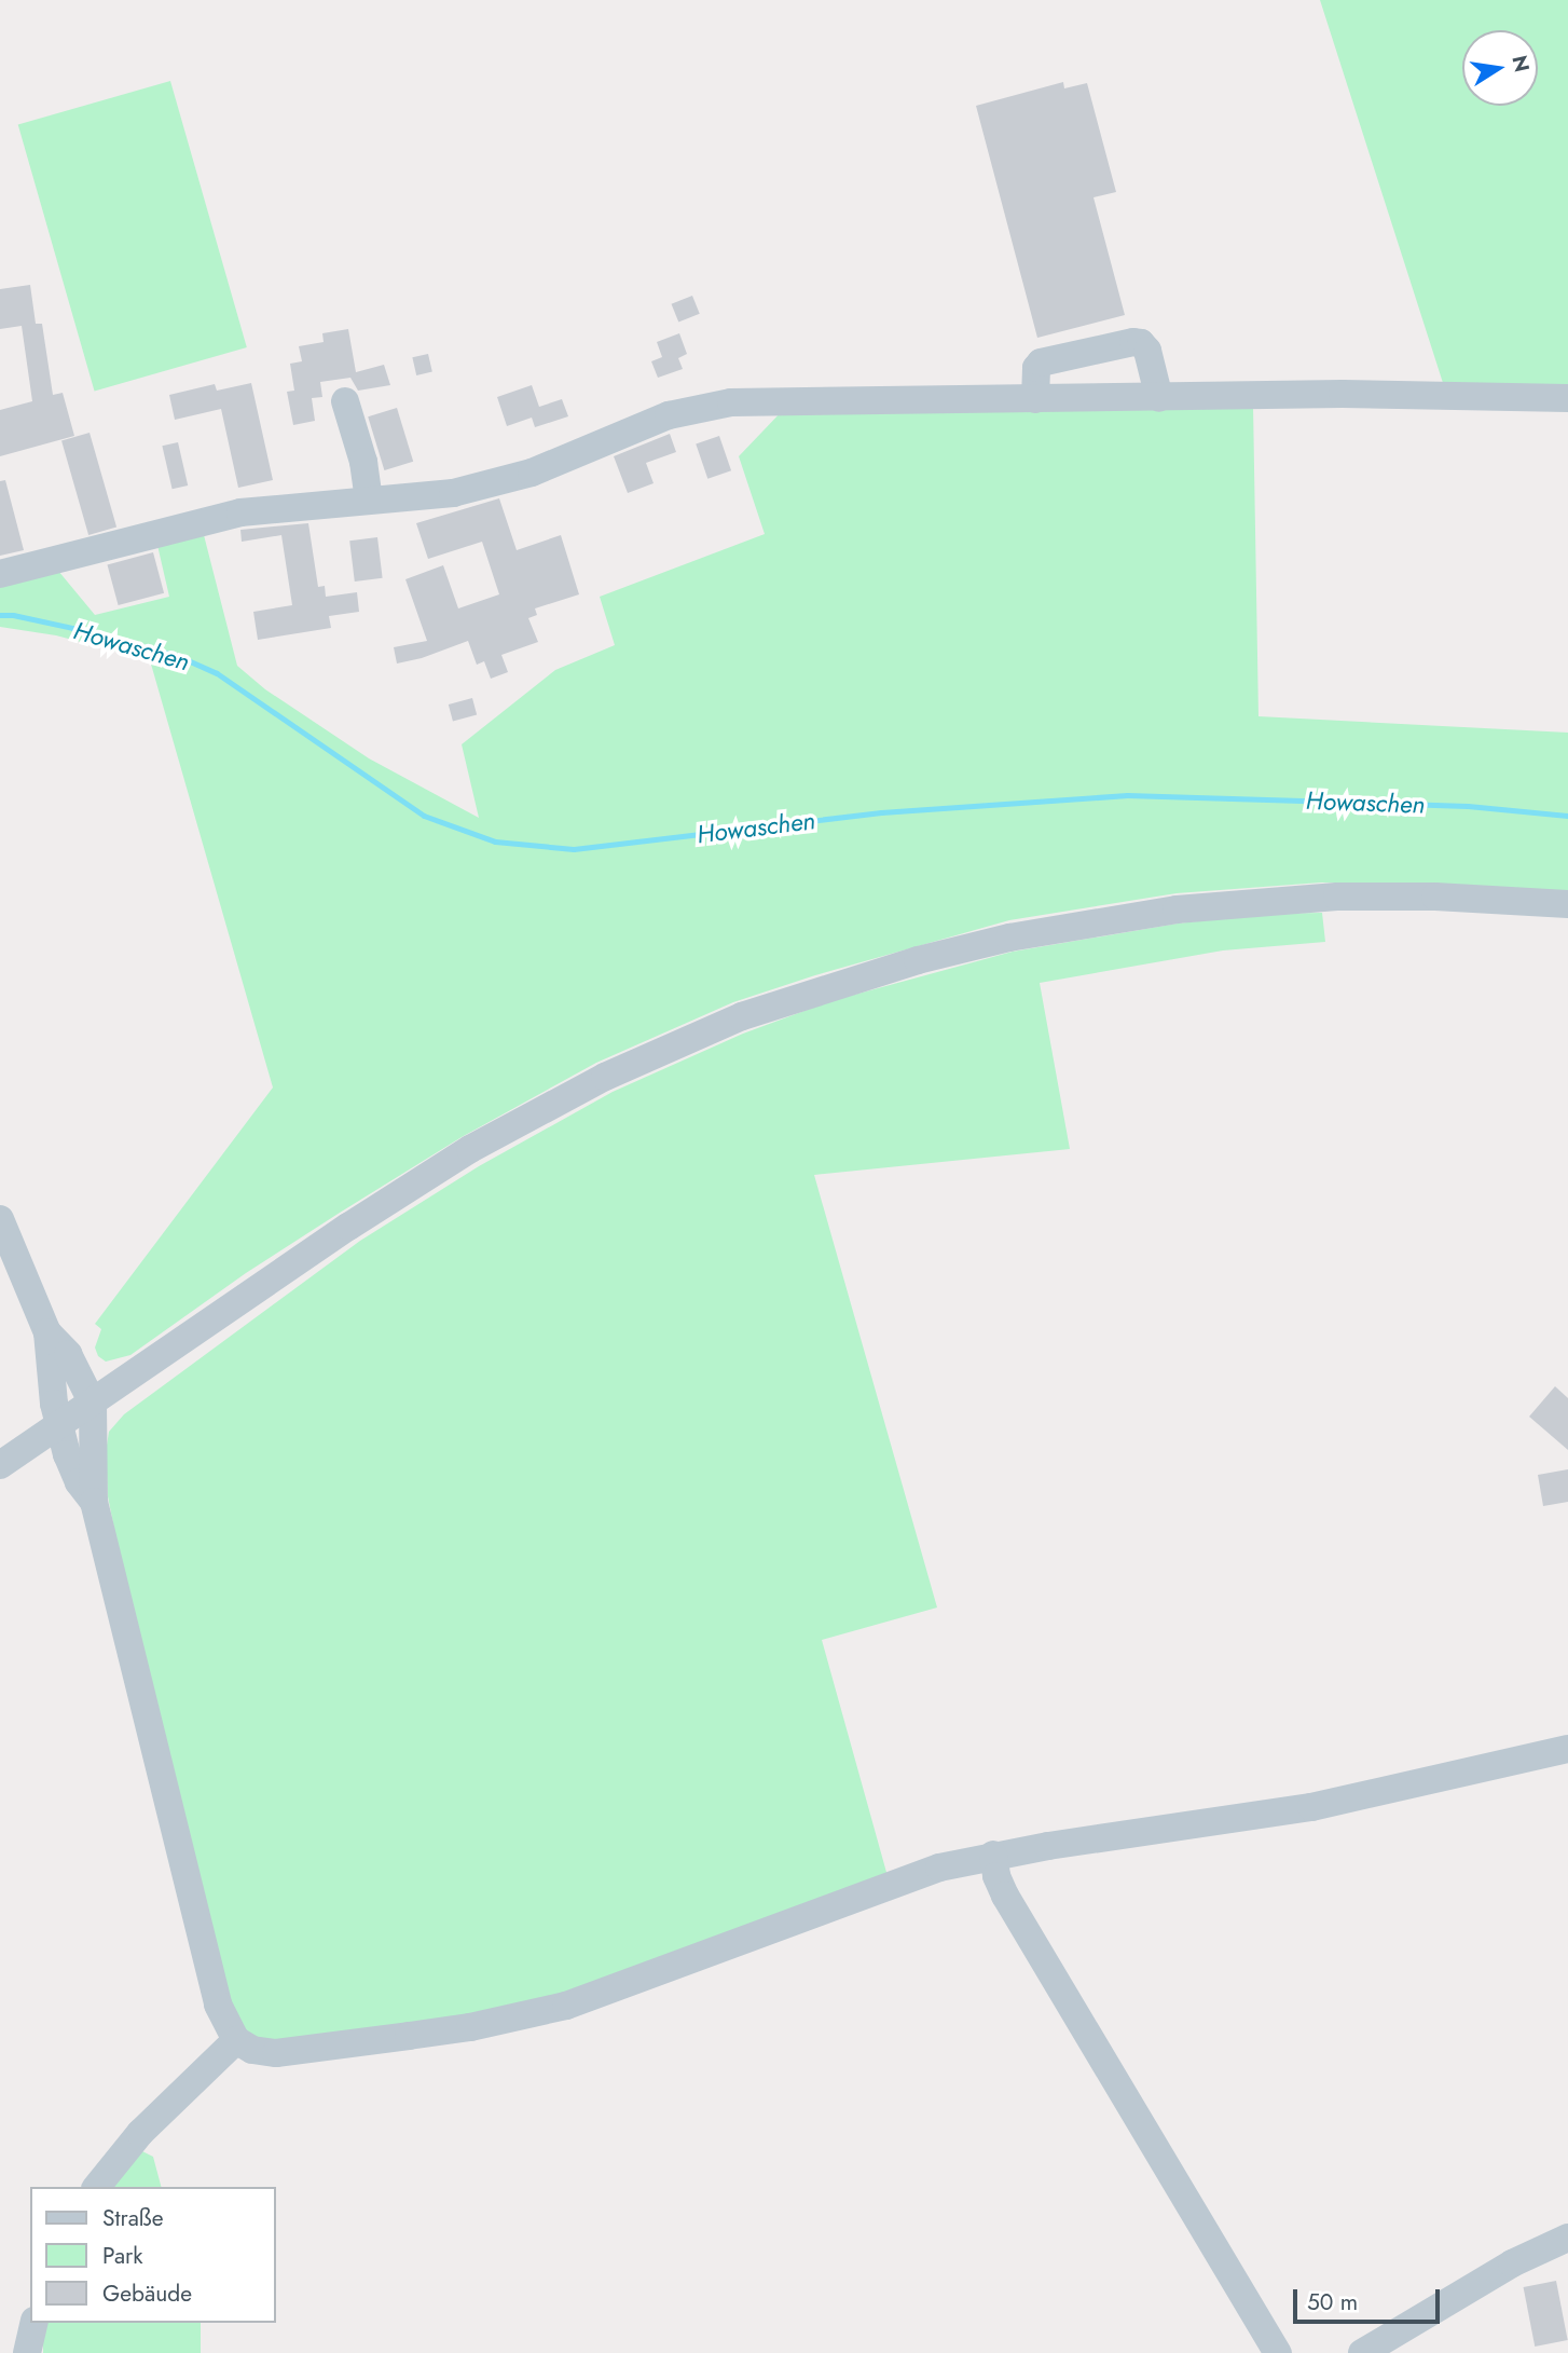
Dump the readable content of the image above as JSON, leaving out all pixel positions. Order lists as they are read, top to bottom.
{
  "water": ["Howaschen"],
  "legend": ["Straße", "Park", "Gebäude"],
  "scale_bar": "50 m",
  "north": "right"
}
